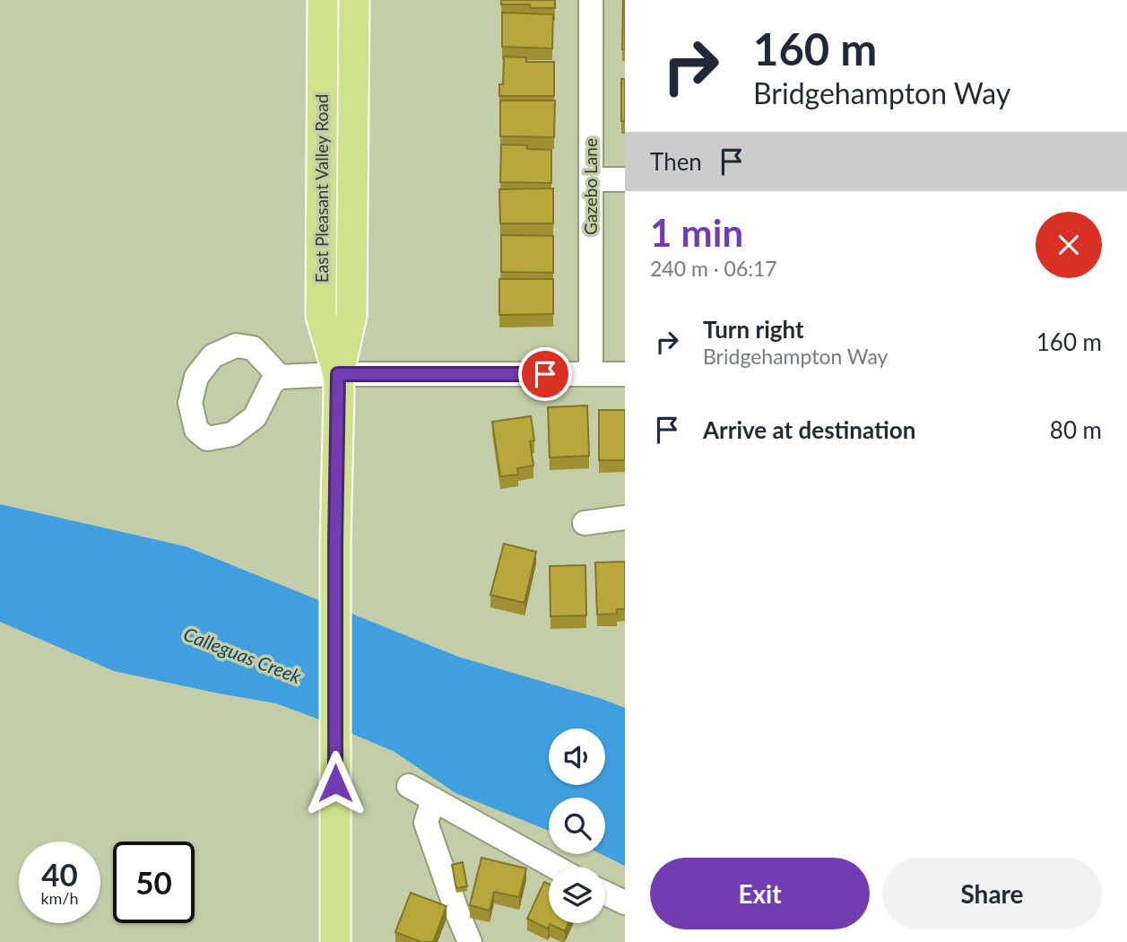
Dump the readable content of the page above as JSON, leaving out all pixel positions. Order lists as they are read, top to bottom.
{
  "streets": {
    "main road": ["East Pleasant Valley Road"],
    "street": ["Gazebo Lane"]
  },
  "water": ["Calleguas Creek"],
  "page": {
    "turn": ["160 m", "Bridgehampton Way"],
    "then": "Then",
    "heading": ["1 min", "240 m · 06:17"],
    "list": [
      {
        "name": "Turn right",
        "note": "Bridgehampton Way",
        "value": "160 m"
      },
      {
        "name": "Arrive at destination",
        "value": "80 m"
      }
    ],
    "speed": "40 km/h",
    "limit": "50",
    "buttons": ["Exit", "Share"]
  }
}
